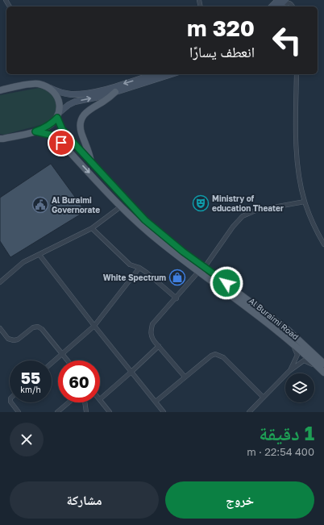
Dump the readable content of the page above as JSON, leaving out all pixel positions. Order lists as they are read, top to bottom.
{
  "streets": {
    "main road": ["Al Buraimi Road"]
  },
  "places": {
    "theatre": ["Ministry of education Theater"],
    "public building": ["Al Buraimi Governorate"],
    "shop": ["White Spectrum"]
  },
  "page": {
    "turn": ["320 m", "انعطف يسارًا"],
    "speed": "55 km/h",
    "limit": "60",
    "heading": ["1 دقيقة", "400 m · 22:54"],
    "buttons": ["خروج", "مشاركة"]
  }
}
